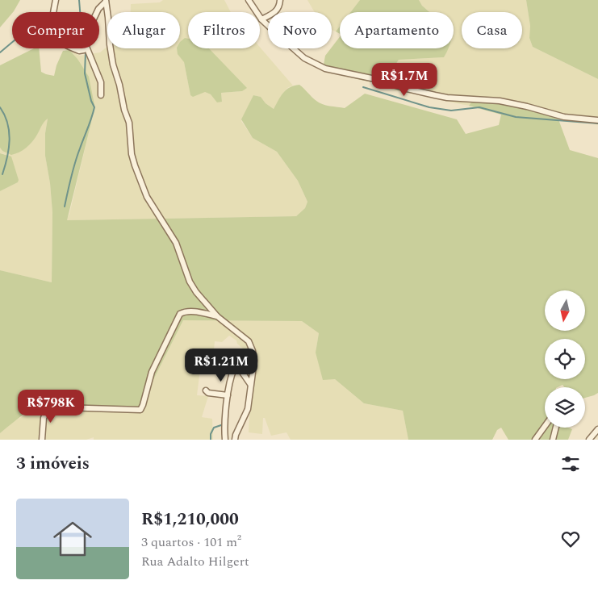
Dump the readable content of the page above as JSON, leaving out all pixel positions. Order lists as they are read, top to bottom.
{
  "north": "bottom",
  "page": {
    "chip": [
      "Comprar",
      "Alugar",
      "Filtros",
      "Novo",
      "Apartamento",
      "Casa"
    ],
    "price": ["R$1.7M", "R$1.21M", "R$798K"],
    "heading": "3 imóveis",
    "list": [
      {
        "name": "R$1,210,000",
        "note": "3 quartos · 101 m² · Rua Adalto Hilgert"
      }
    ]
  }
}
